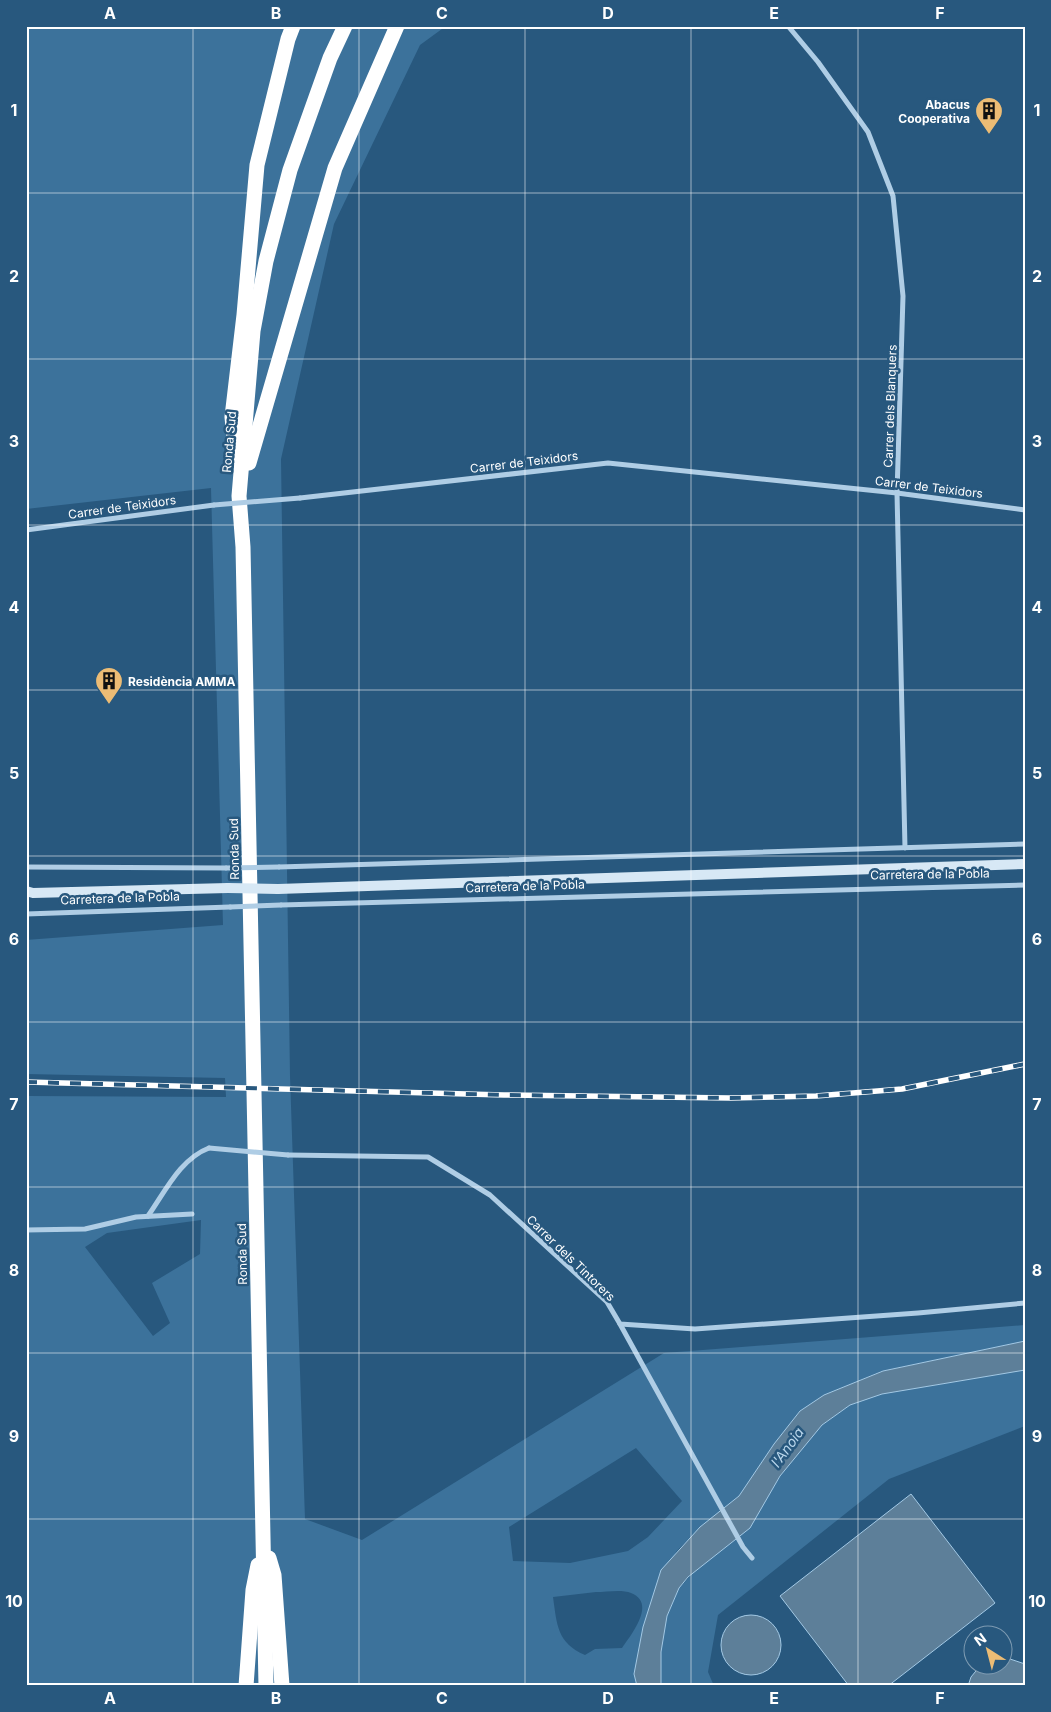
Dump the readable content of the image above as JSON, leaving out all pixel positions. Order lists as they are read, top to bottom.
{
  "streets": {
    "highway": ["Ronda Sud"],
    "street": [
      "Carrer dels Blanquers",
      "Carrer de Teixidors",
      "Carretera de la Pobla",
      "Carrer dels Tintorers"
    ]
  },
  "crossings": [
    ["Carrer dels Blanquers", "Carrer de Teixidors"]
  ],
  "water": ["l'Anoia"],
  "places": {
    "building": ["Abacus Cooperativa", "Residència AMMA"]
  },
  "north": "top left",
  "grid": {
    "columns": [
      "A",
      "B",
      "C",
      "D",
      "E",
      "F"
    ],
    "rows": [
      "1",
      "2",
      "3",
      "4",
      "5",
      "6",
      "7",
      "8",
      "9",
      "10"
    ]
  }
}
